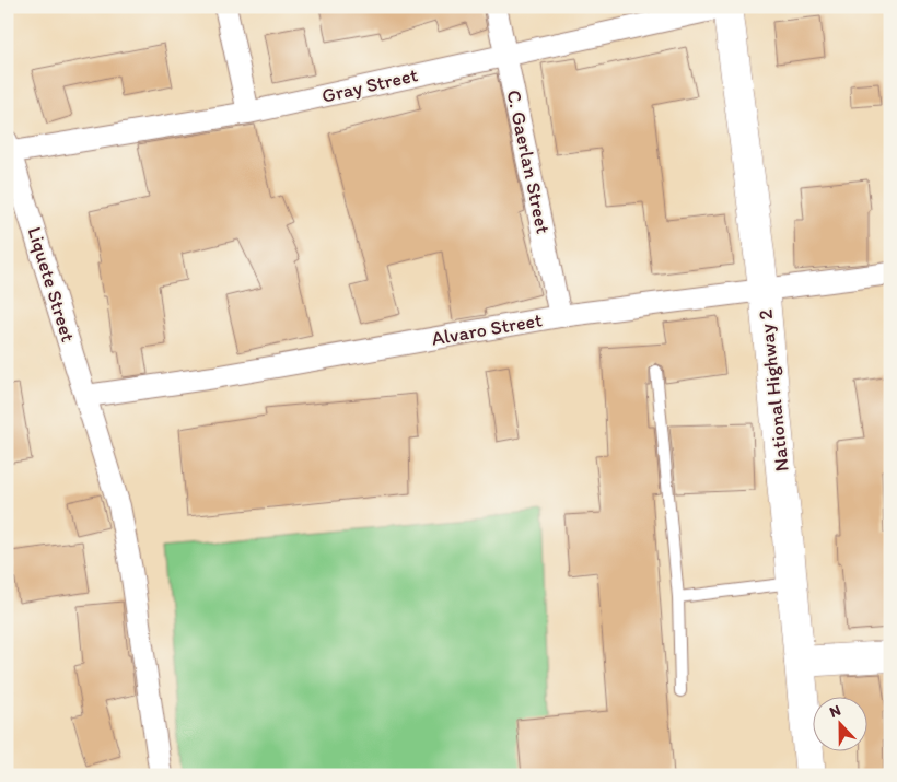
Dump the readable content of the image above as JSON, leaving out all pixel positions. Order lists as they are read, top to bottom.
{
  "streets": {
    "main road": ["National Highway 2"],
    "street": [
      "Gray Street",
      "C. Gaerlan Street",
      "Liquete Street",
      "Alvaro Street"
    ]
  },
  "crossings": [
    ["Gray Street", "C. Gaerlan Street"],
    ["Gray Street", "Liquete Street"],
    ["Gray Street", "National Highway 2"],
    ["C. Gaerlan Street", "Alvaro Street"],
    ["Liquete Street", "Alvaro Street"],
    ["Alvaro Street", "National Highway 2"]
  ],
  "north": "top"
}
